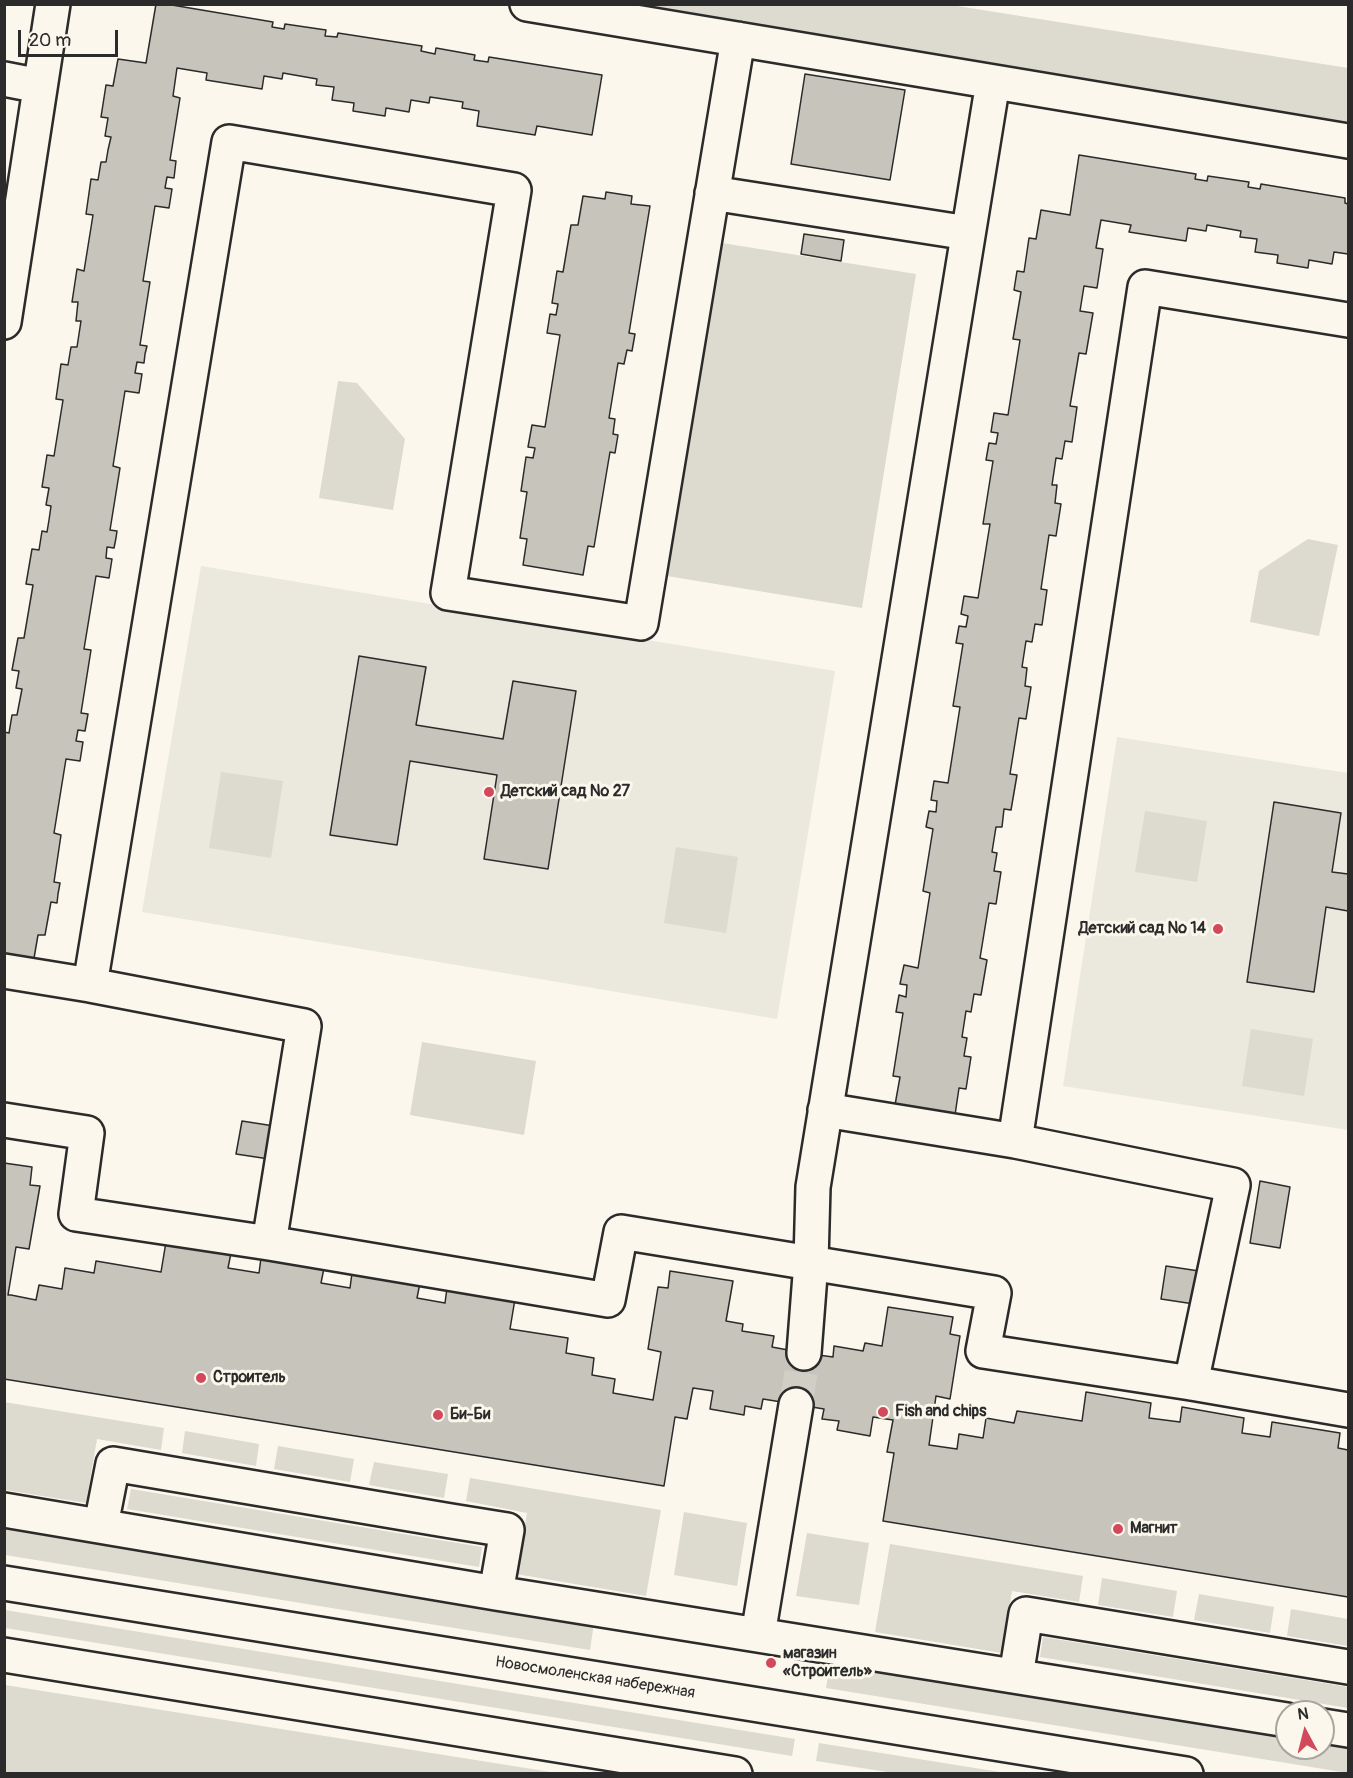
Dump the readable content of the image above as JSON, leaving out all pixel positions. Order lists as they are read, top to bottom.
{
  "streets": {
    "street": ["Новосмоленская набережная"]
  },
  "places": [
    "Детский сад № 27",
    "Детский сад № 14",
    "Строитель",
    "Fish and chips",
    "Би-Би",
    "Магнит",
    "магазин «Строитель»"
  ],
  "scale_bar": "20 m",
  "north": "top"
}
